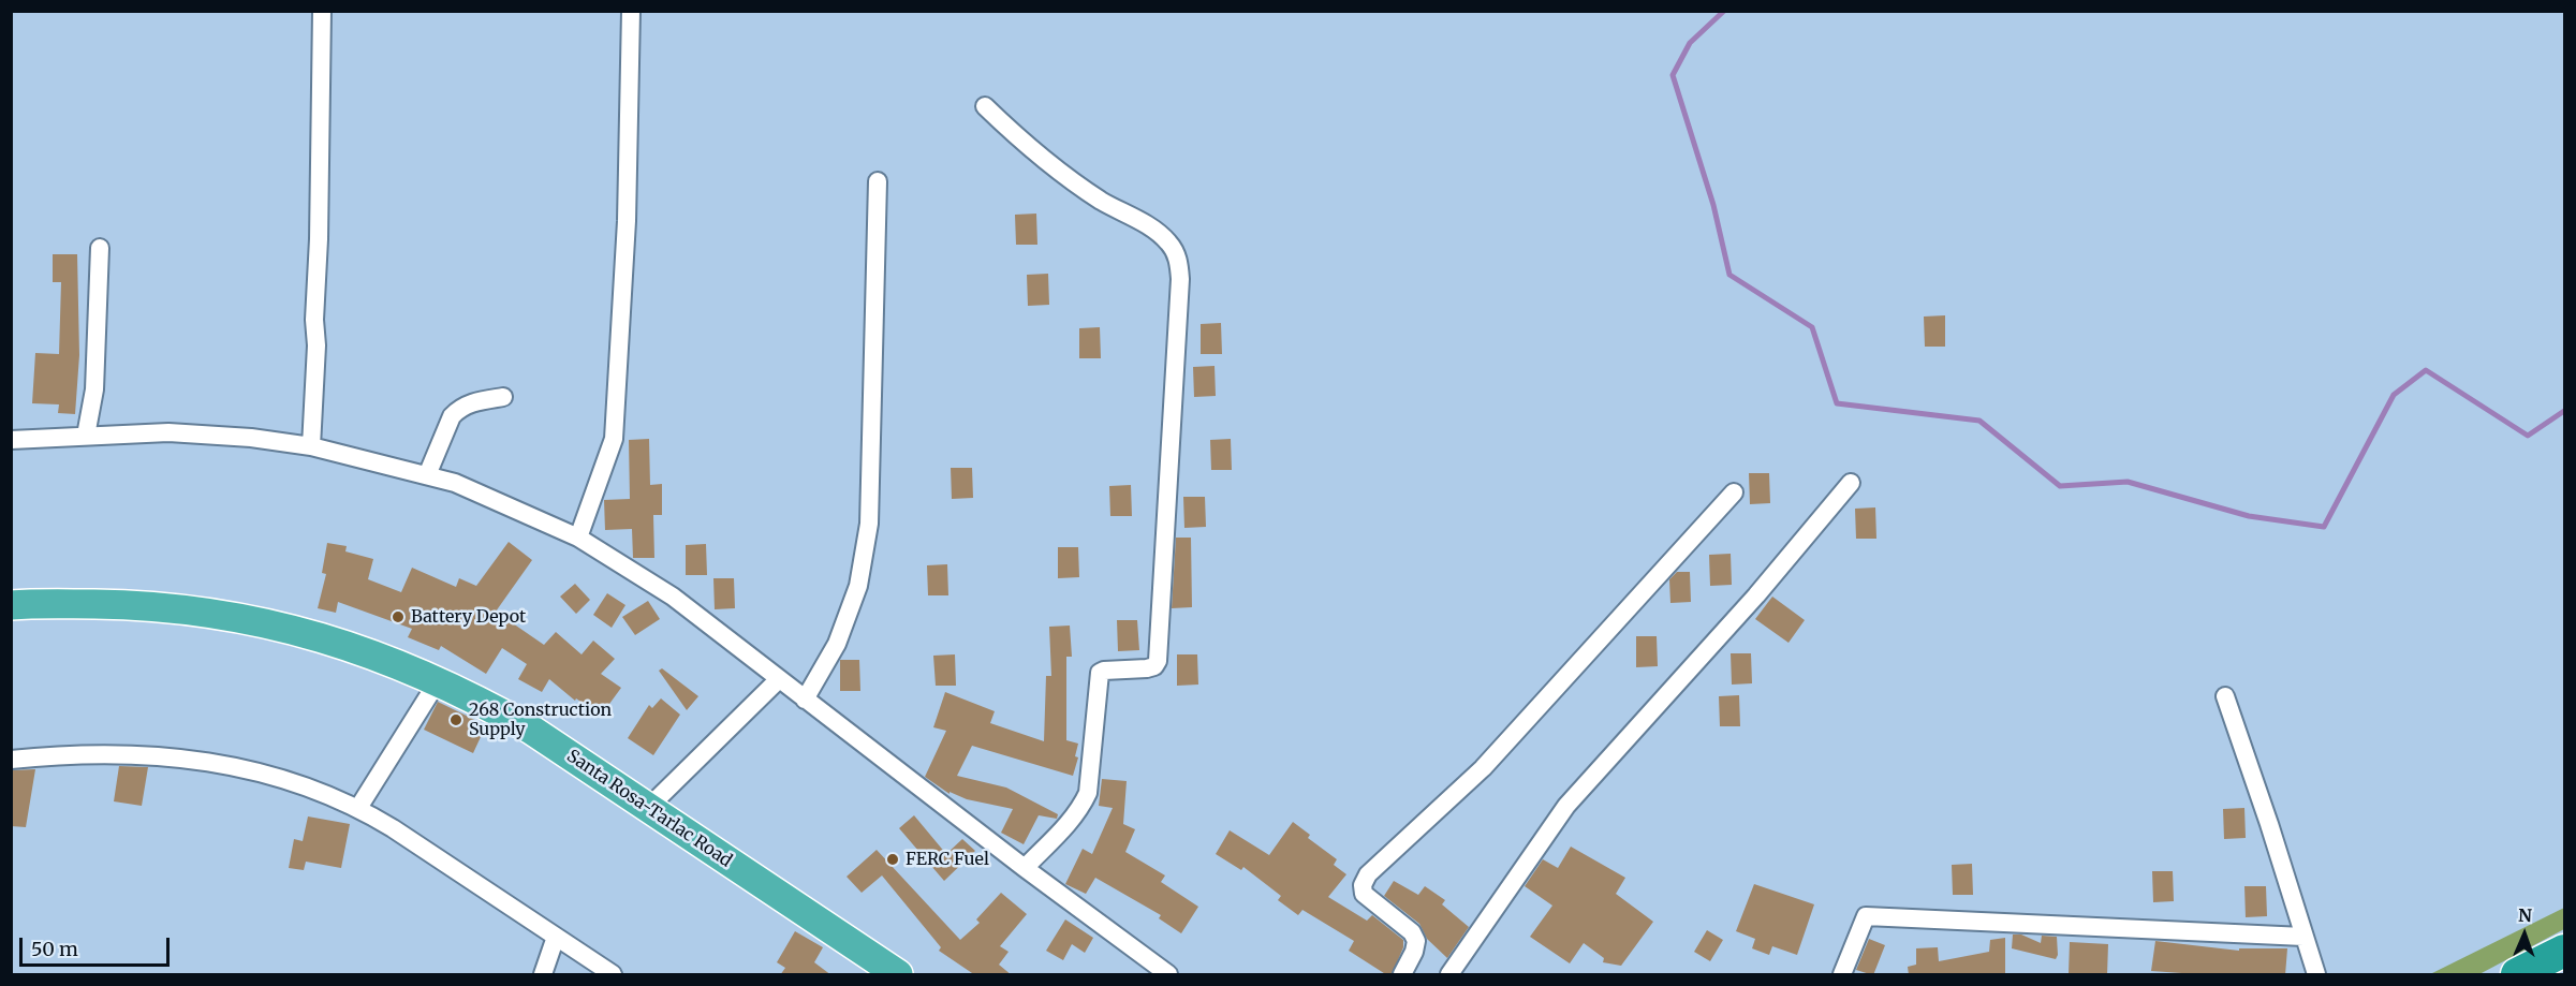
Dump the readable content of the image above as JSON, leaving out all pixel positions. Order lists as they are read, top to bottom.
{
  "streets": {
    "highway": ["Santa Rosa-Tarlac Road"]
  },
  "places": ["Battery Depot", "268 Construction Supply", "FERC Fuel"],
  "scale_bar": "50 m",
  "north": "top"
}
